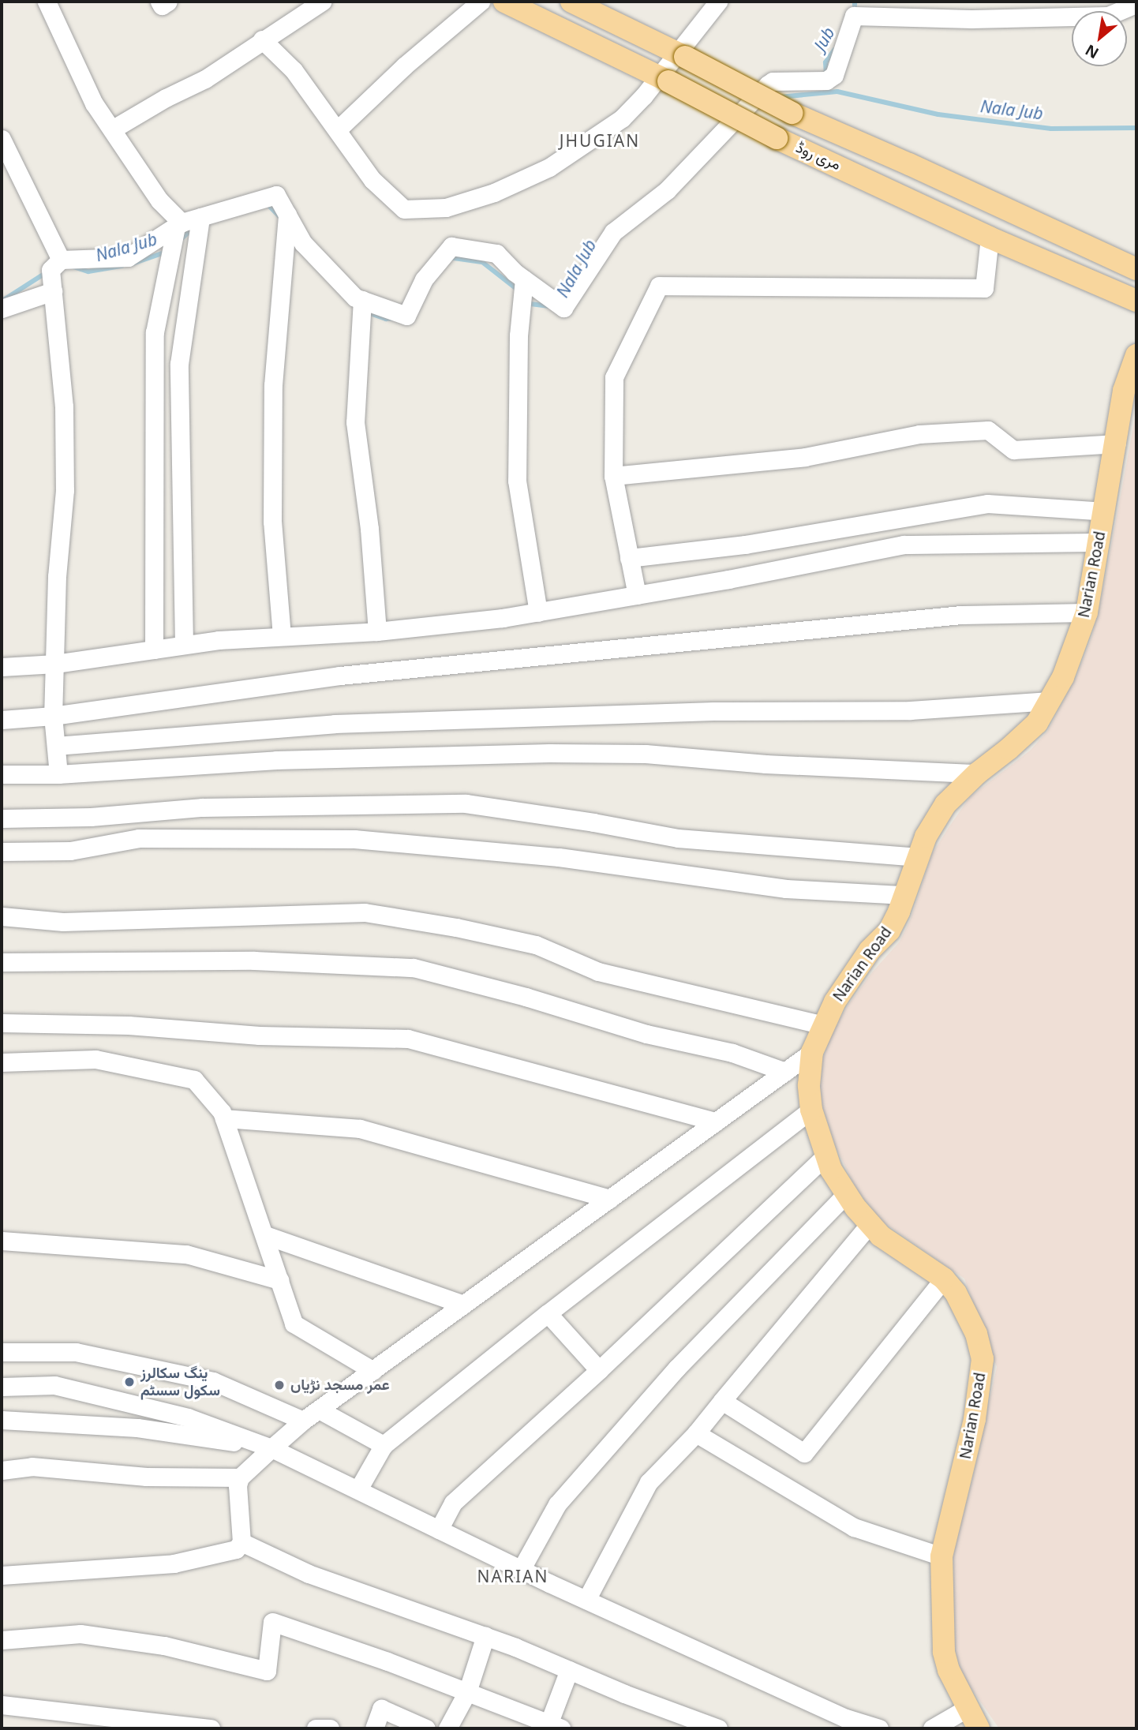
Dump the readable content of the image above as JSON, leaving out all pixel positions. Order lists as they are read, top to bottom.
{
  "streets": {
    "main road": ["مری روڈ", "Narian Road"]
  },
  "districts": ["JHUGIAN", "NARIAN"],
  "water": ["Jub", "Nala Jub"],
  "places": ["ینگ سکالرز سکول سسٹم", "عمر مسجد نڑیاں"],
  "north": "bottom left"
}
